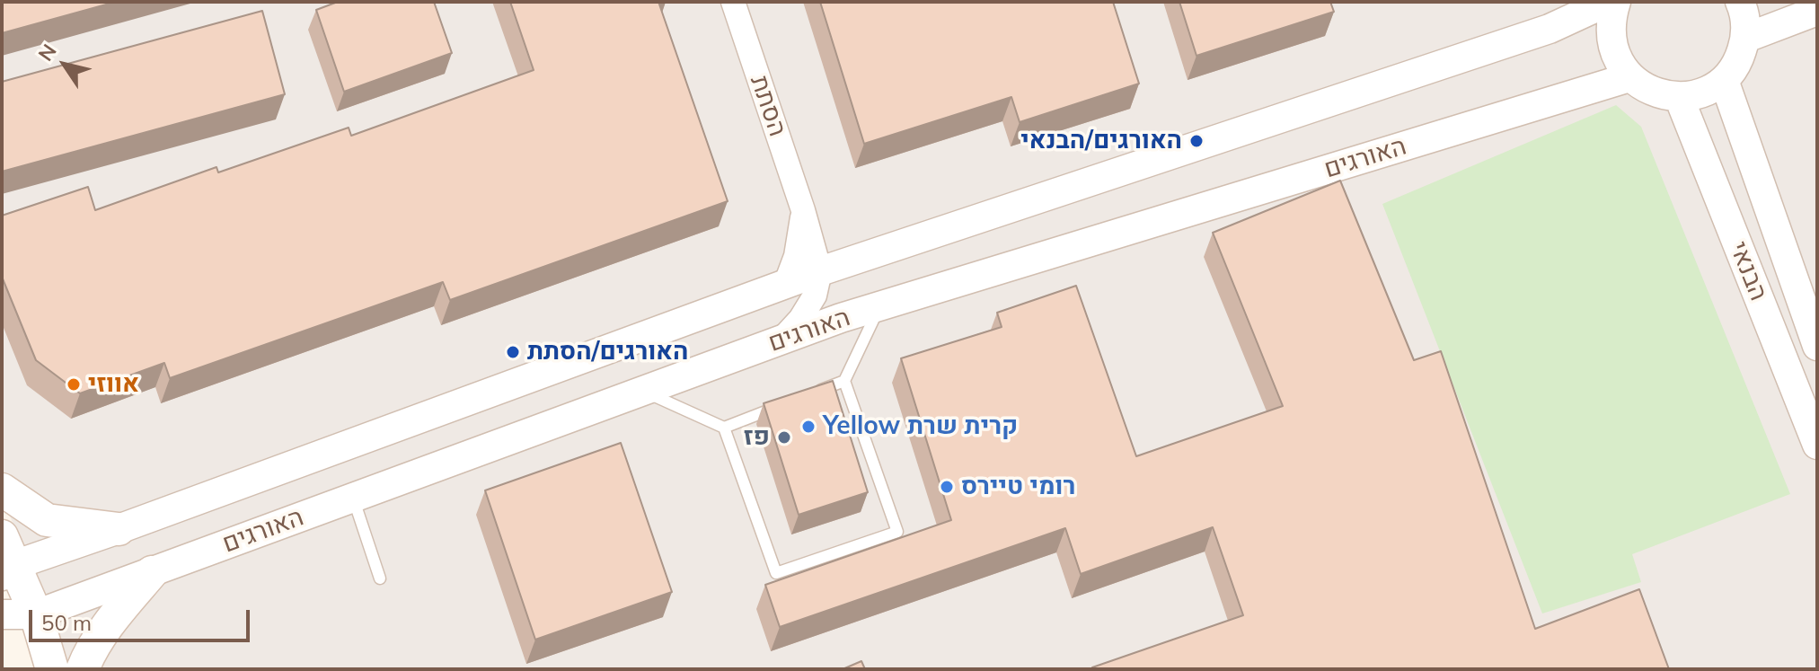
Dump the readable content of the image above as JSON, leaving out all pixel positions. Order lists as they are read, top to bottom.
{
  "streets": {
    "street": ["הסתת", "האורגים", "הבנאי"]
  },
  "crossings": [
    ["הסתת", "האורגים"]
  ],
  "places": [
    "האורגים/הבנאי",
    "האורגים/הסתת",
    "אווזי",
    "Yellow קרית שרת",
    "פז",
    "רומי טיירס"
  ],
  "scale_bar": "50 m",
  "north": "top left"
}
